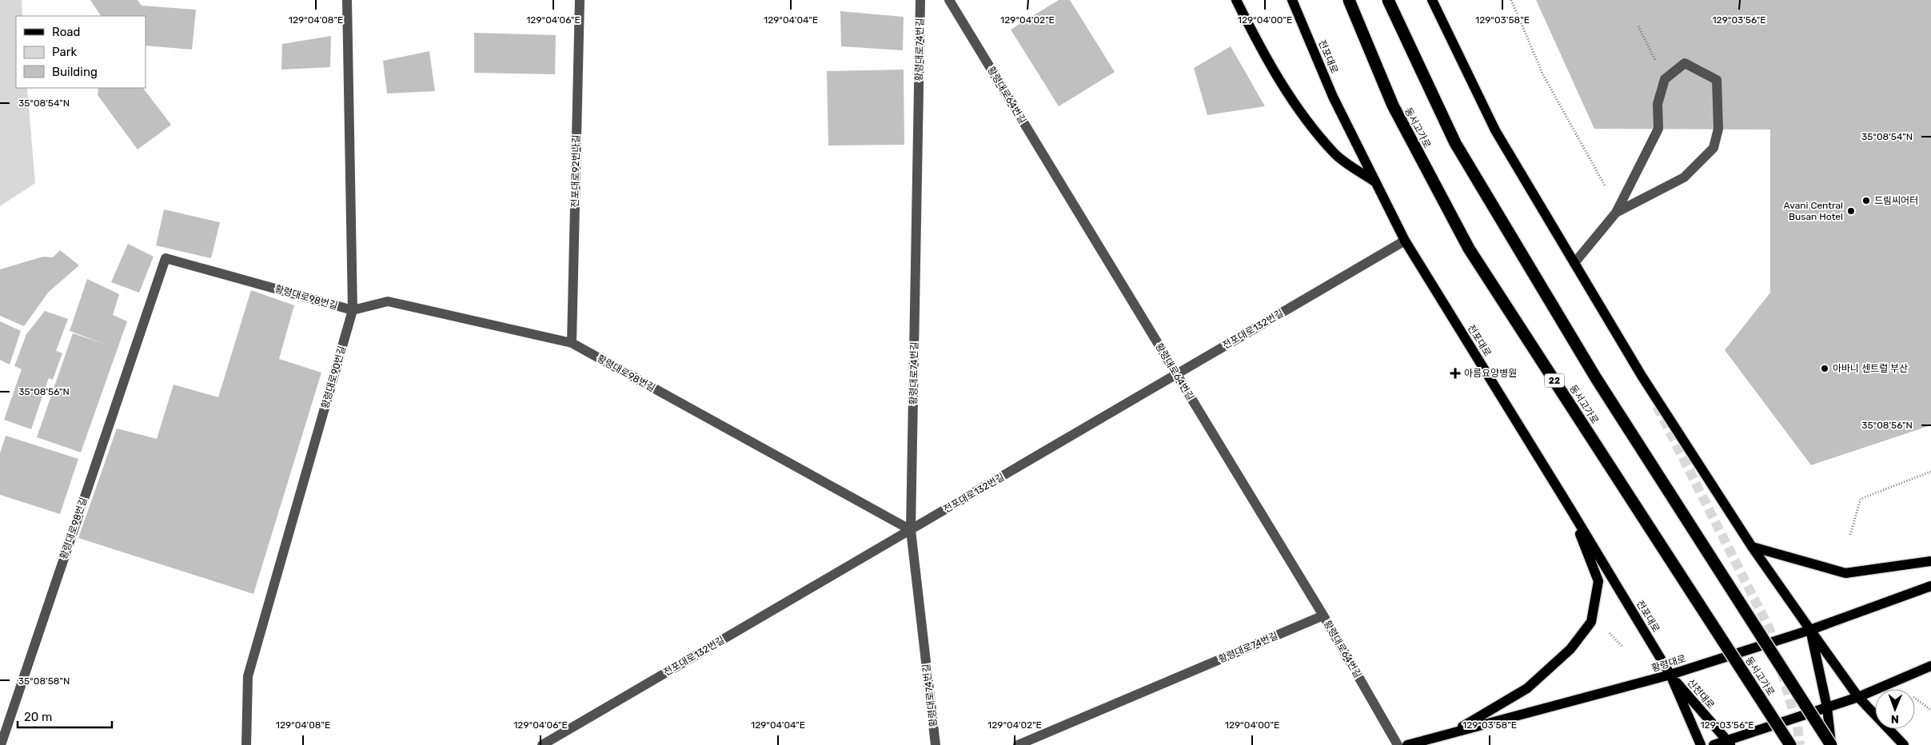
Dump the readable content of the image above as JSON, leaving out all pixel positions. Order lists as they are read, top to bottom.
{
  "streets": {
    "highway": ["동서고가로", "22"],
    "main road": ["전포대로", "황령대로", "신천대로"],
    "street": [
      "황령대로74번길",
      "황령대로64번길",
      "전포대로92번나길",
      "황령대로98번길",
      "전포대로132번길",
      "황령대로90번길"
    ]
  },
  "crossings": [
    ["황령대로74번길", "황령대로64번길"],
    ["황령대로74번길", "황령대로98번길"],
    ["황령대로74번길", "전포대로132번길"],
    ["전포대로", "전포대로132번길"],
    ["전포대로", "황령대로"],
    ["전포대로", "신천대로"],
    ["황령대로64번길", "전포대로132번길"],
    ["전포대로92번나길", "황령대로98번길"],
    ["황령대로98번길", "전포대로132번길"],
    ["황령대로98번길", "황령대로90번길"],
    ["황령대로", "신천대로"]
  ],
  "places": {
    "other": ["드림씨어터", "Avani Central Busan Hotel", "아바니 센트럴 부산"],
    "health": ["아름요양병원"]
  },
  "legend": ["Road", "Park", "Building"],
  "scale_bar": "20 m",
  "north": "bottom",
  "coordinates": [
    "129°04'08\"E",
    "129°04'06\"E",
    "129°04'04\"E",
    "129°04'02\"E",
    "129°04'00\"E",
    "129°03'58\"E",
    "129°03'56\"E",
    "35°08'54\"N",
    "35°08'56\"N",
    "35°08'58\"N"
  ]
}
